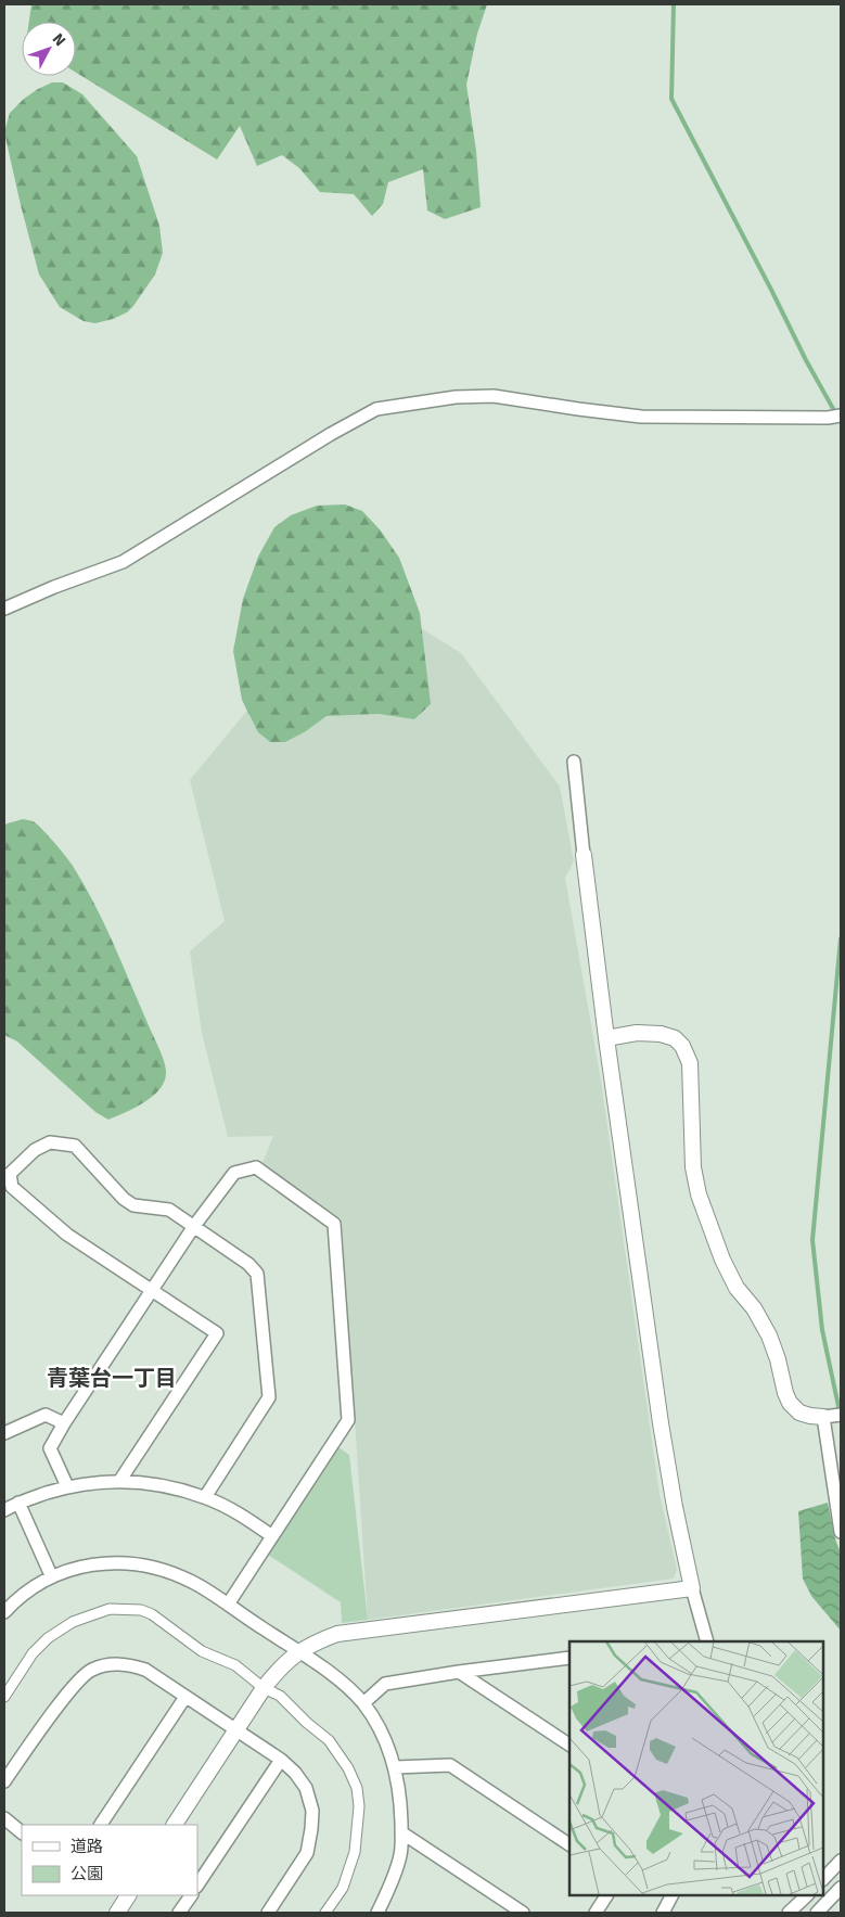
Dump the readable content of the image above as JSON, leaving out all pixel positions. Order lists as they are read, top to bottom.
{
  "districts": ["青葉台一丁目"],
  "legend": ["道路", "公園"],
  "north": "top right"
}
